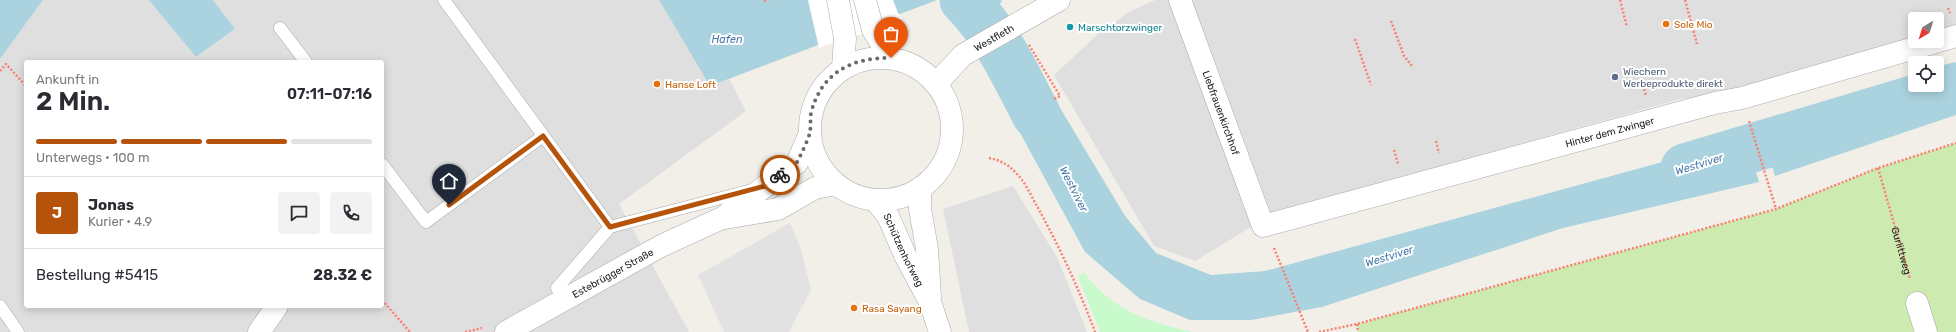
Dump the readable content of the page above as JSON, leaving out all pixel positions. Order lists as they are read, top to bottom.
{
  "streets": {
    "street": [
      "Westfleth",
      "Liebfrauenkirchhof",
      "Hinter dem Zwinger",
      "Schützenhofweg",
      "Estebrügger Straße"
    ],
    "path": ["Gurlittweg"]
  },
  "crossings": [
    ["Westfleth", "Schützenhofweg"],
    ["Westfleth", "Estebrügger Straße"],
    ["Liebfrauenkirchhof", "Hinter dem Zwinger"],
    ["Schützenhofweg", "Estebrügger Straße"]
  ],
  "water": ["Hafen", "Westviver"],
  "places": [
    "Sole Mio",
    "Marschtorzwinger",
    "Wiechern Werbeprodukte direkt",
    "Hanse Loft",
    "Rasa Sayang"
  ],
  "north": "bottom left",
  "page": {
    "heading": ["2 Min.", "Ankunft in", "07:11–07:16"],
    "panel": [
      "Jonas",
      "Kurier · 4.9",
      "Bestellung #5415",
      "28.32 €"
    ],
    "bar": "Unterwegs · 100 m",
    "round": "J"
  }
}
